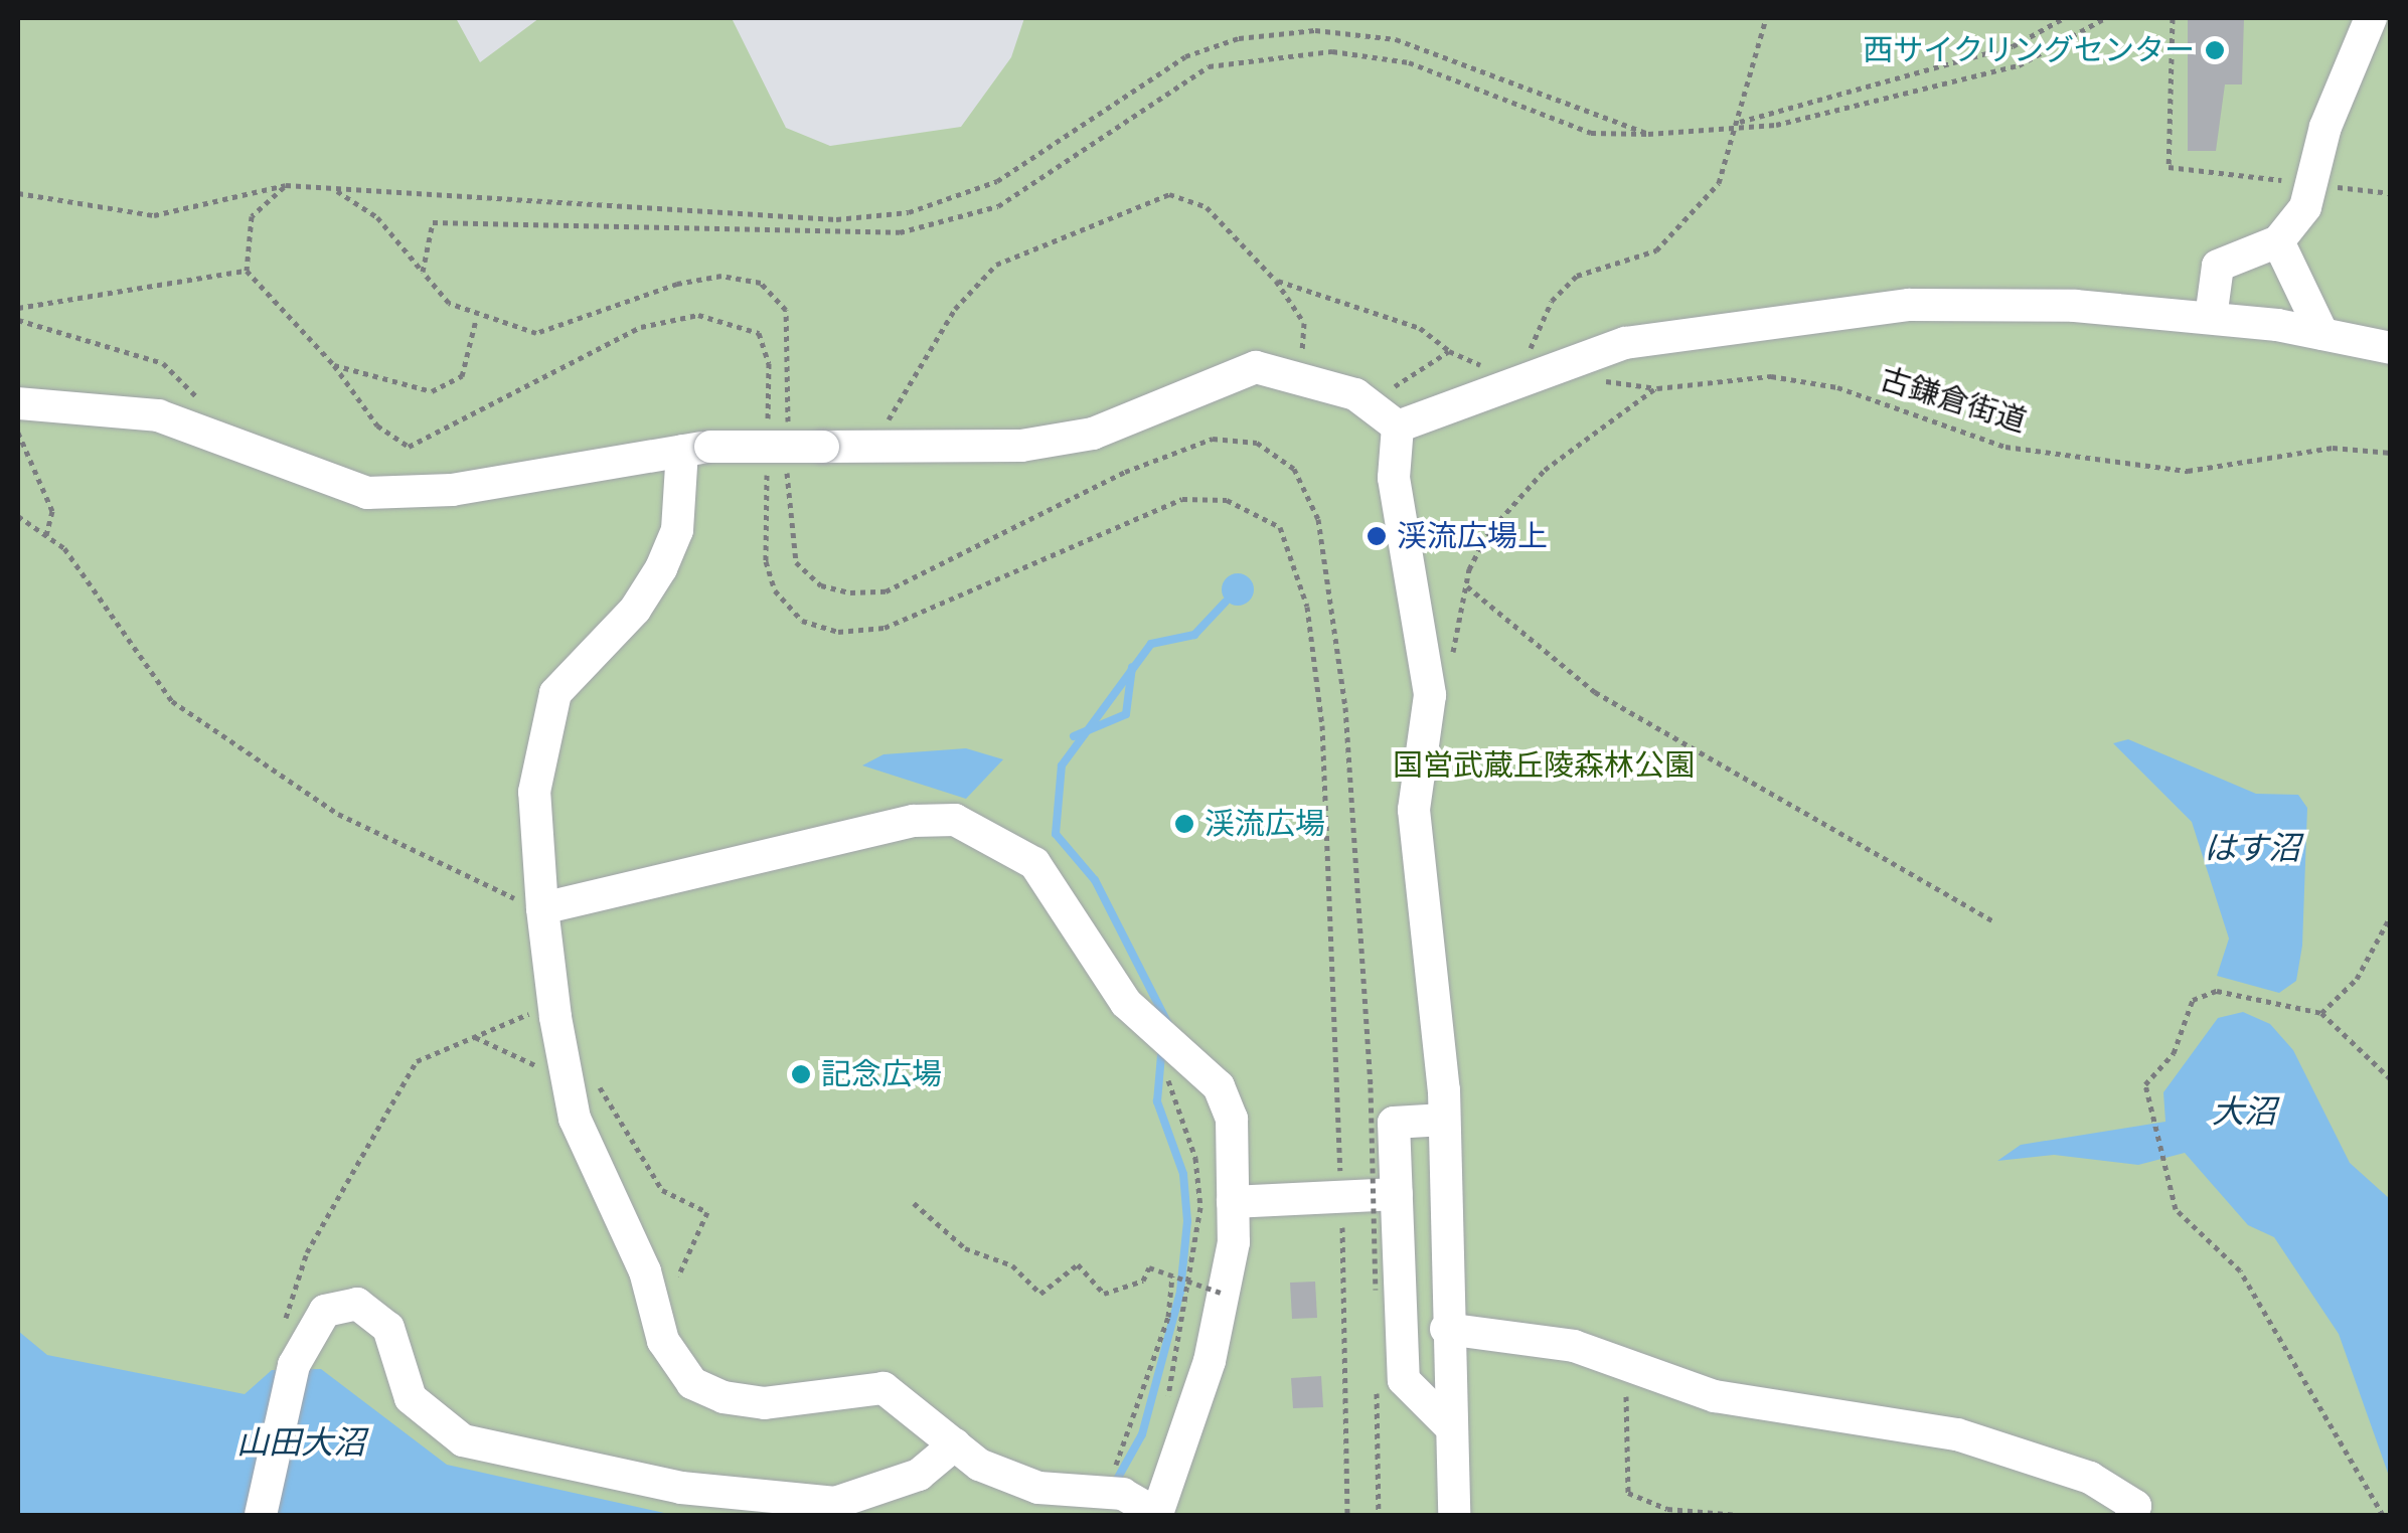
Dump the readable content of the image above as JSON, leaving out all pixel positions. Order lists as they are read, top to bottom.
{
  "streets": {
    "path": ["古鎌倉街道"]
  },
  "water": ["はす沼", "大沼", "山田大沼"],
  "parks": ["国営武蔵丘陵森林公園"],
  "places": [
    "西サイクリングセンター",
    "渓流広場上",
    "渓流広場",
    "記念広場"
  ]
}
